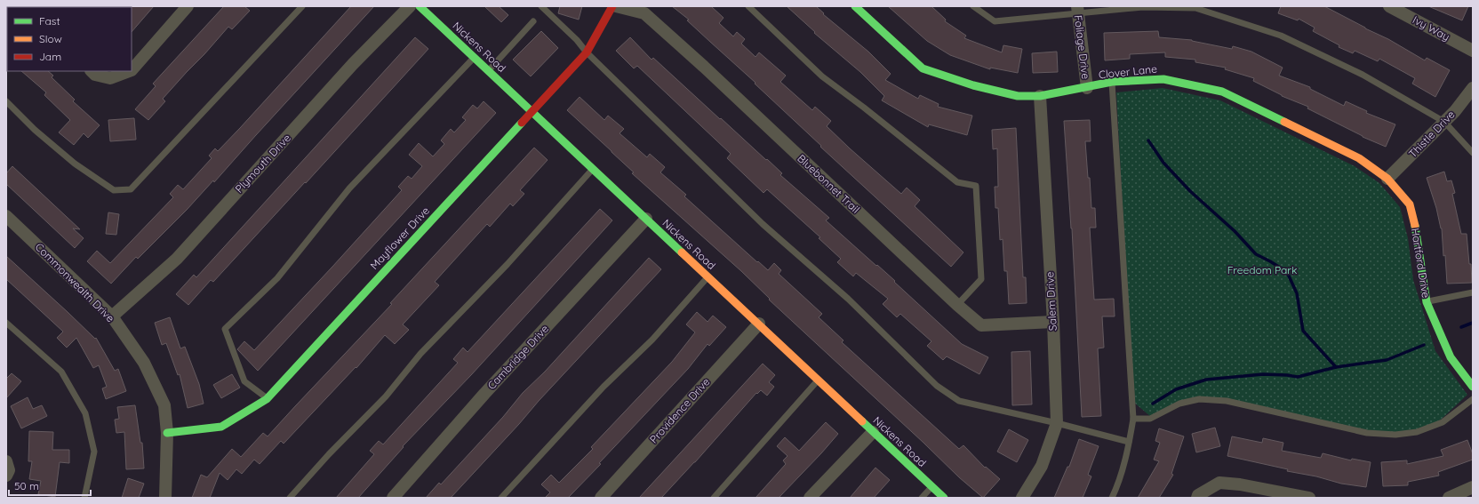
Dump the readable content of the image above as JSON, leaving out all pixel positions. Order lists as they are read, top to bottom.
{
  "streets": {
    "street": [
      "Ivy Way",
      "Nickens Road",
      "Foliage Drive",
      "Clover Lane",
      "Thistle Drive",
      "Plymouth Drive",
      "Bluebonnet Trail",
      "Mayflower Drive",
      "Hartford Drive",
      "Commonwealth Drive",
      "Salem Drive",
      "Cambridge Drive",
      "Providence Drive"
    ]
  },
  "crossings": [
    ["Nickens Road", "Mayflower Drive"],
    ["Nickens Road", "Cambridge Drive"],
    ["Nickens Road", "Providence Drive"],
    ["Foliage Drive", "Clover Lane"],
    ["Clover Lane", "Thistle Drive"],
    ["Clover Lane", "Hartford Drive"],
    ["Clover Lane", "Salem Drive"],
    ["Thistle Drive", "Hartford Drive"],
    ["Plymouth Drive", "Commonwealth Drive"],
    ["Bluebonnet Trail", "Salem Drive"],
    ["Mayflower Drive", "Commonwealth Drive"]
  ],
  "parks": ["Freedom Park"],
  "legend": ["Fast", "Slow", "Jam"],
  "scale_bar": "50 m"
}
